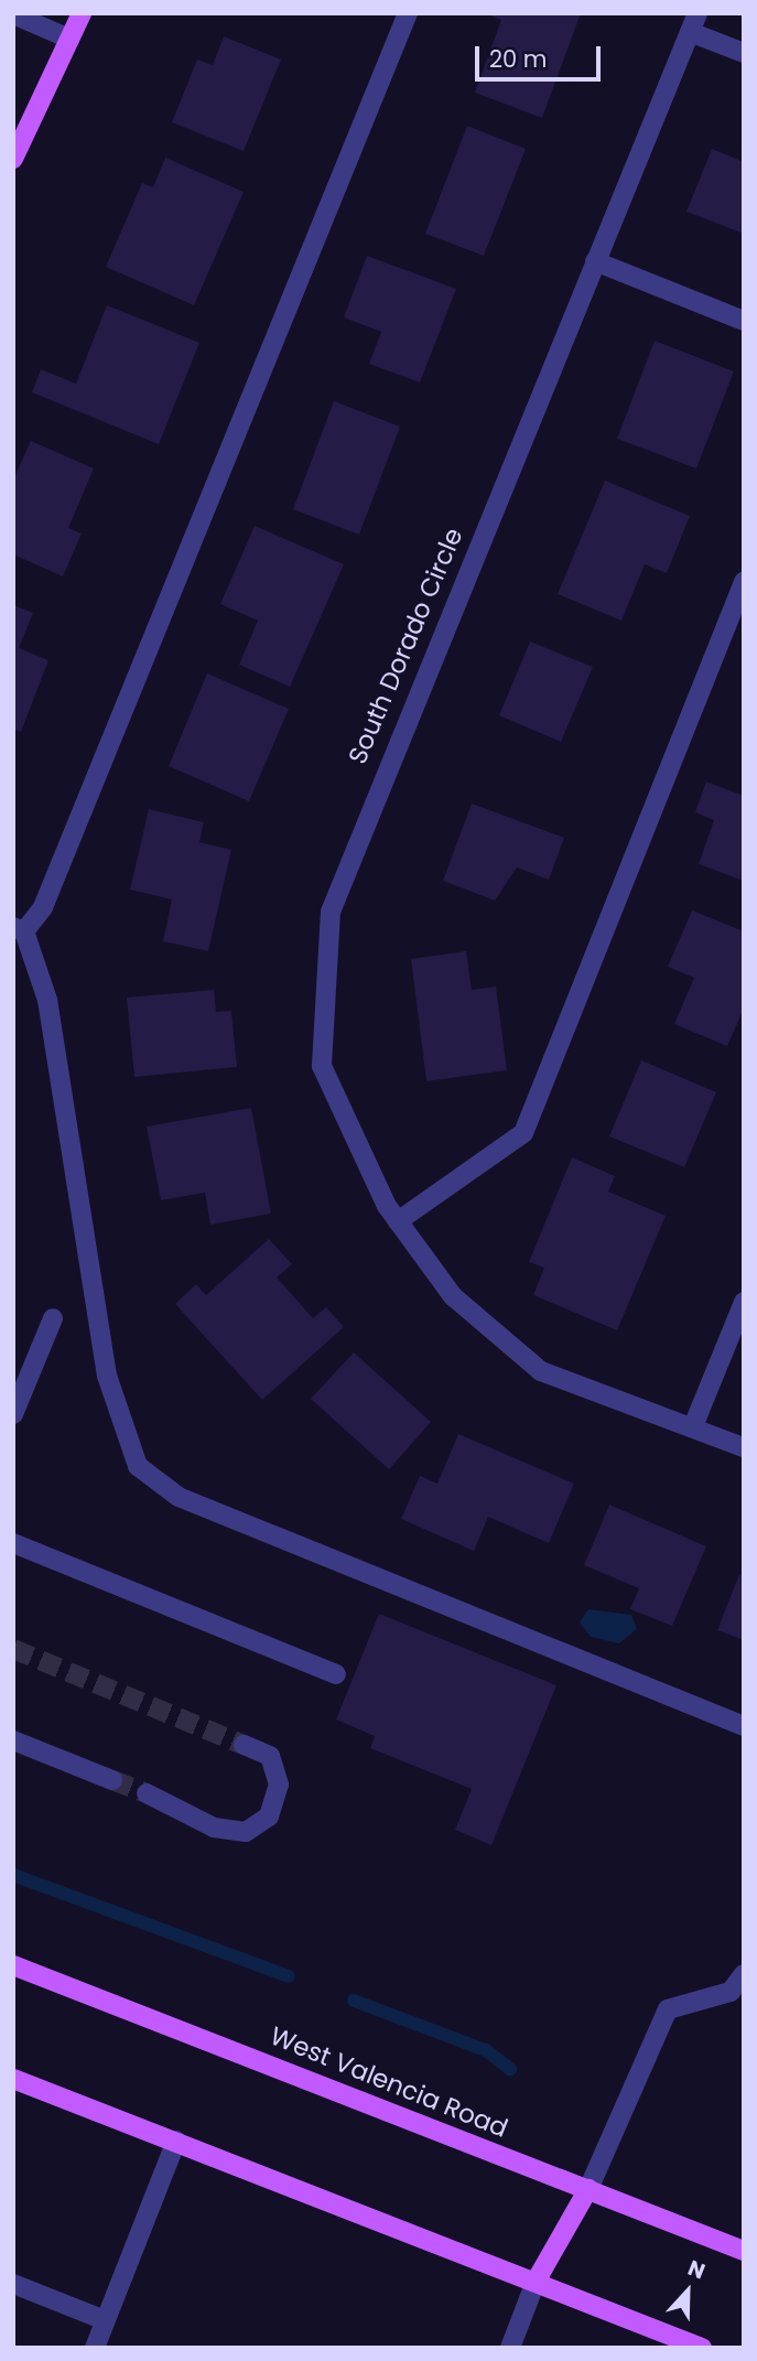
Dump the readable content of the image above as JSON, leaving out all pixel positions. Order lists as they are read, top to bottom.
{
  "streets": {
    "main road": ["West Valencia Road"],
    "street": ["South Dorado Circle"]
  },
  "scale_bar": "20 m",
  "north": "top"
}
